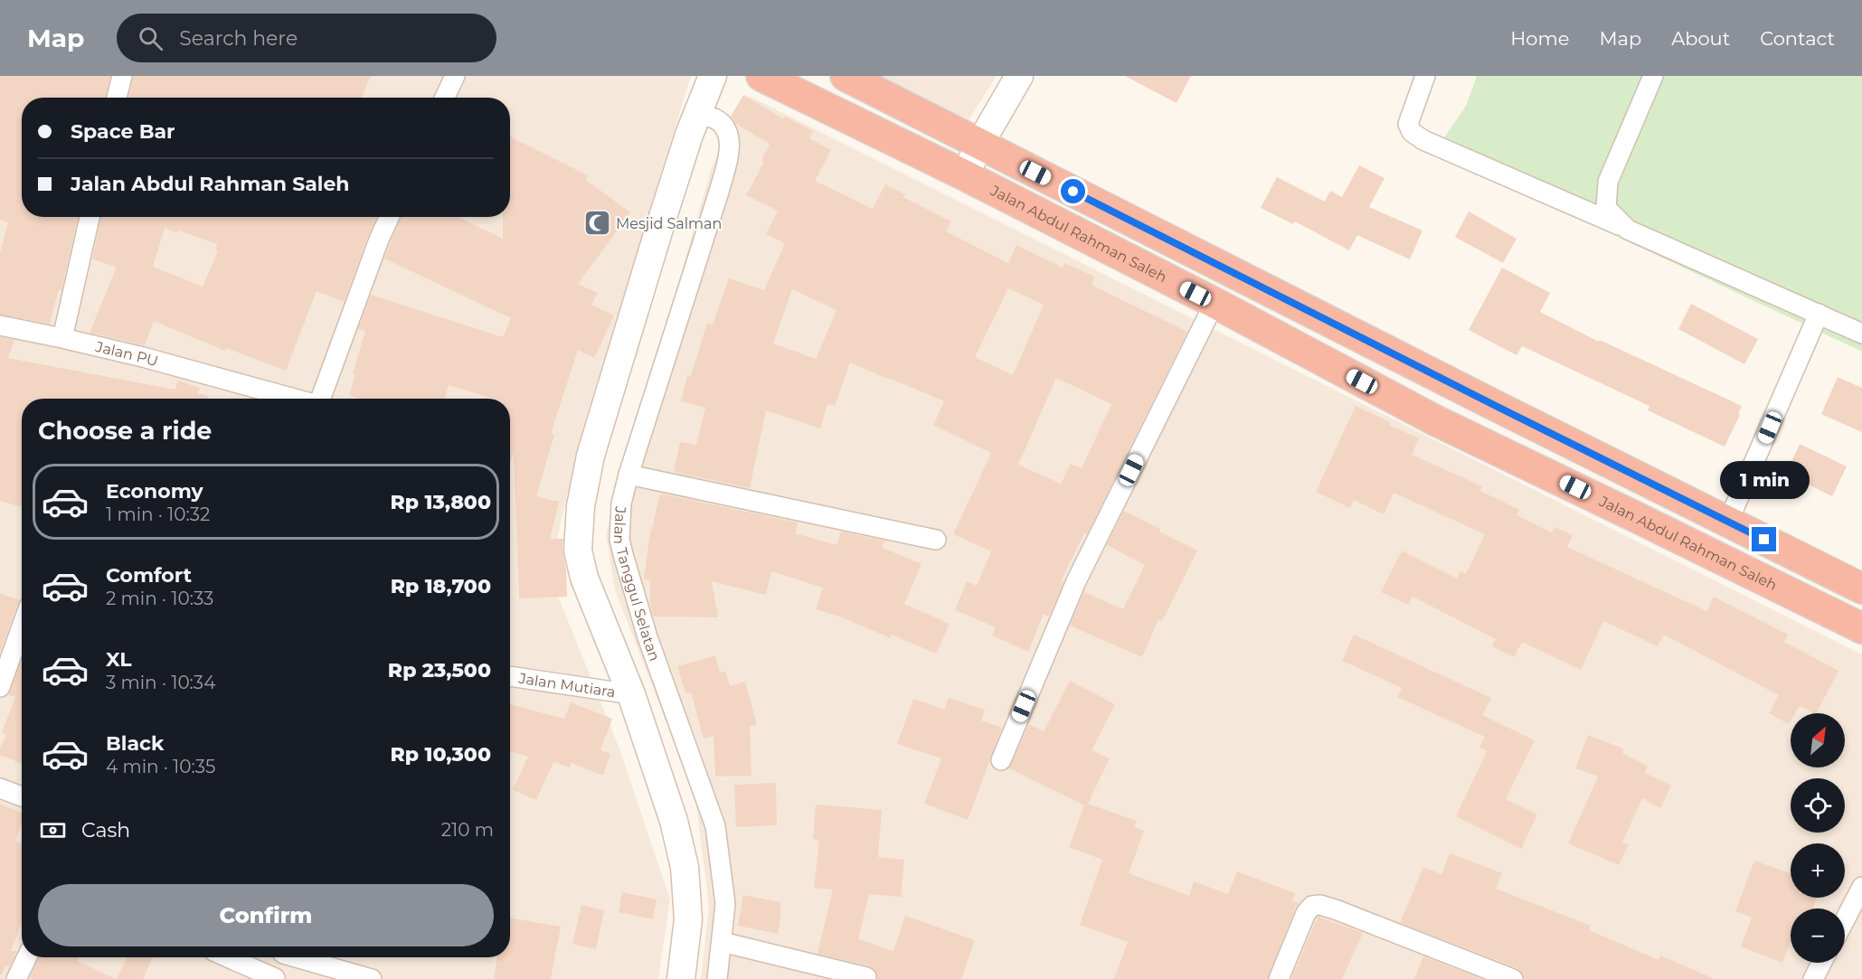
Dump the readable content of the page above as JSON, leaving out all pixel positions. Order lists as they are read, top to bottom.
{
  "streets": {
    "highway": ["Jalan Abdul Rahman Saleh"],
    "street": ["Jalan PU", "Jalan Tanggul Selatan", "Jalan Mutiara"]
  },
  "places": {
    "mosque": ["Mesjid Salman"]
  },
  "north": "top right",
  "page": {
    "header": "Map",
    "search": "Search here",
    "nav": [
      "Home",
      "Map",
      "About",
      "Contact"
    ],
    "banner": ["Space Bar", "Jalan Abdul Rahman Saleh"],
    "heading": "Choose a ride",
    "bubble": "1 min",
    "list": [
      {
        "name": "Economy",
        "note": "1 min · 10:32",
        "value": "Rp 13,800"
      },
      {
        "name": "Comfort",
        "note": "2 min · 10:33",
        "value": "Rp 18,700"
      },
      {
        "name": "XL",
        "note": "3 min · 10:34",
        "value": "Rp 23,500"
      },
      {
        "name": "Black",
        "note": "4 min · 10:35",
        "value": "Rp 10,300"
      }
    ],
    "map_buttons": ["+", "−"],
    "pay": ["Cash", "210 m"],
    "buttons": "Confirm"
  }
}
